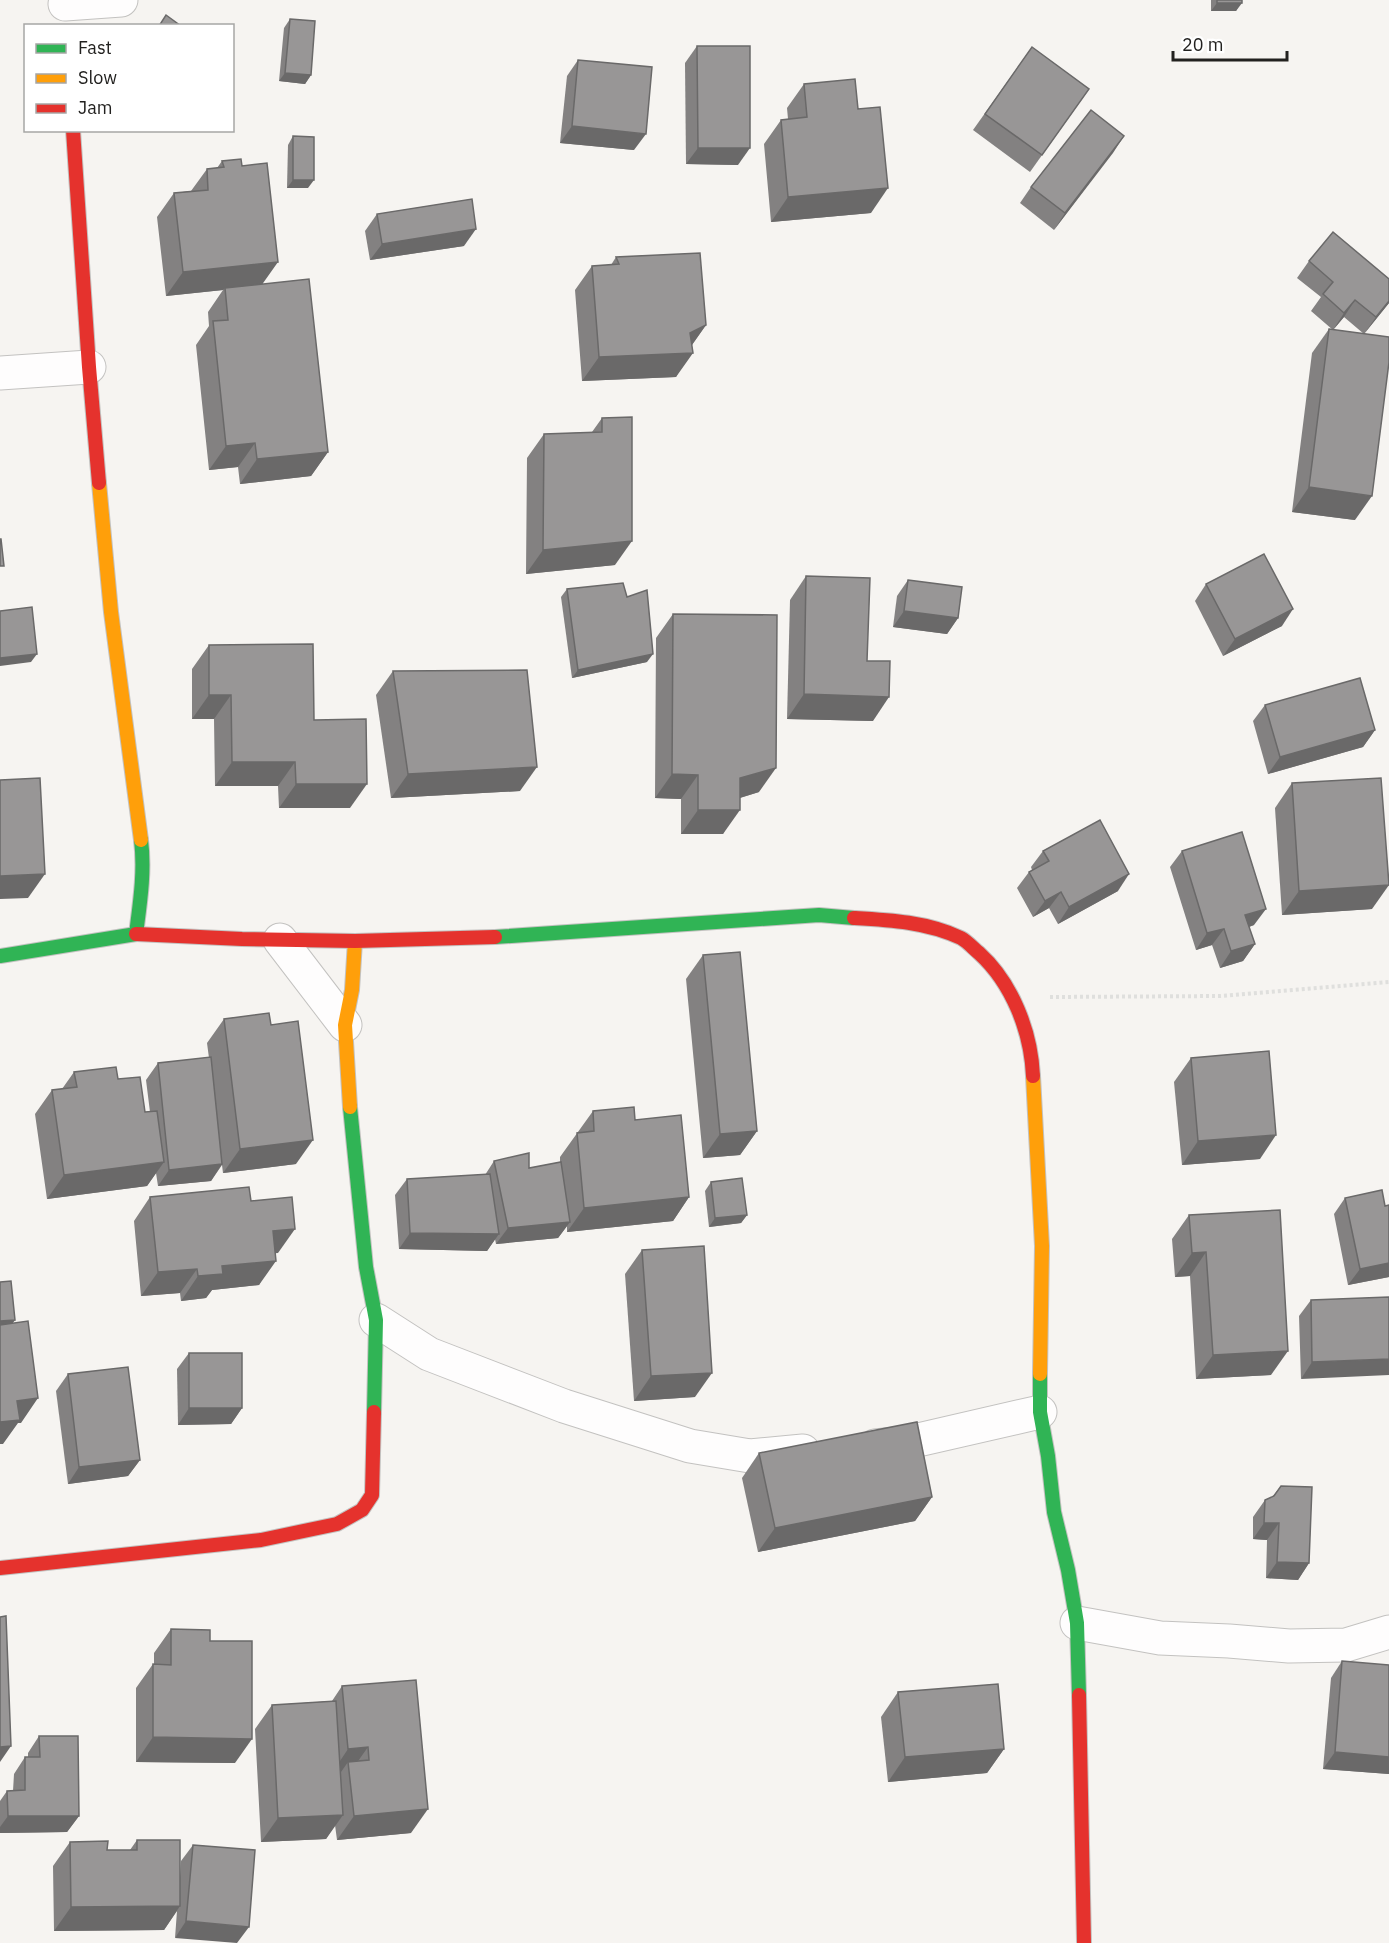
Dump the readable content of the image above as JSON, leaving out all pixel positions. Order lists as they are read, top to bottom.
{
  "legend": ["Fast", "Slow", "Jam"],
  "scale_bar": "20 m"
}
